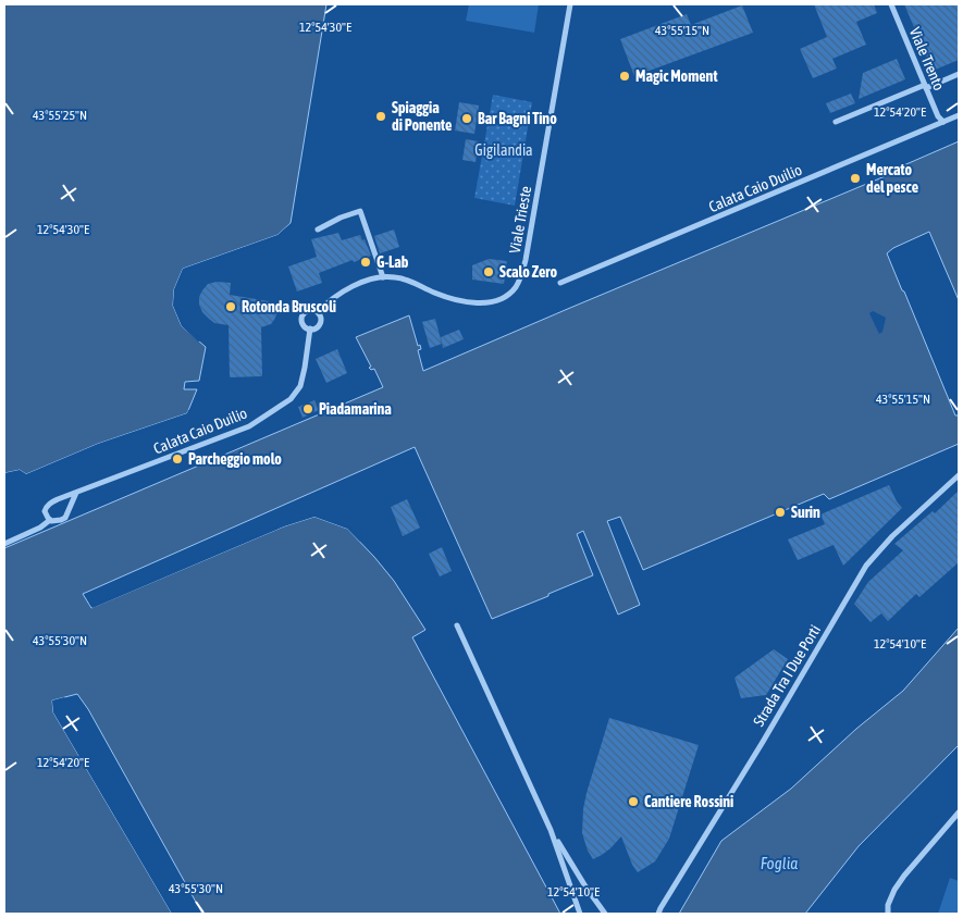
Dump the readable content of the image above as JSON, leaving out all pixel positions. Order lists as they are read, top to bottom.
{
  "streets": {
    "street": [
      "Viale Trento",
      "Calata Caio Duilio",
      "Viale Trieste",
      "Strada Tra I Due Porti"
    ]
  },
  "crossings": [
    ["Viale Trento", "Calata Caio Duilio"],
    ["Calata Caio Duilio", "Viale Trieste"]
  ],
  "water": ["Foglia"],
  "parks": ["Gigilandia"],
  "places": [
    "Magic Moment",
    "Spiaggia di Ponente",
    "Bar Bagni Tino",
    "Mercato del pesce",
    "G-Lab",
    "Scalo Zero",
    "Rotonda Bruscoli",
    "Piadamarina",
    "Parcheggio molo",
    "Surin",
    "Cantiere Rossini"
  ],
  "coordinates": [
    "12°54'30\"E",
    "43°55'15\"N",
    "12°54'20\"E",
    "43°55'25\"N",
    "43°55'30\"N",
    "12°54'10\"E"
  ]
}
